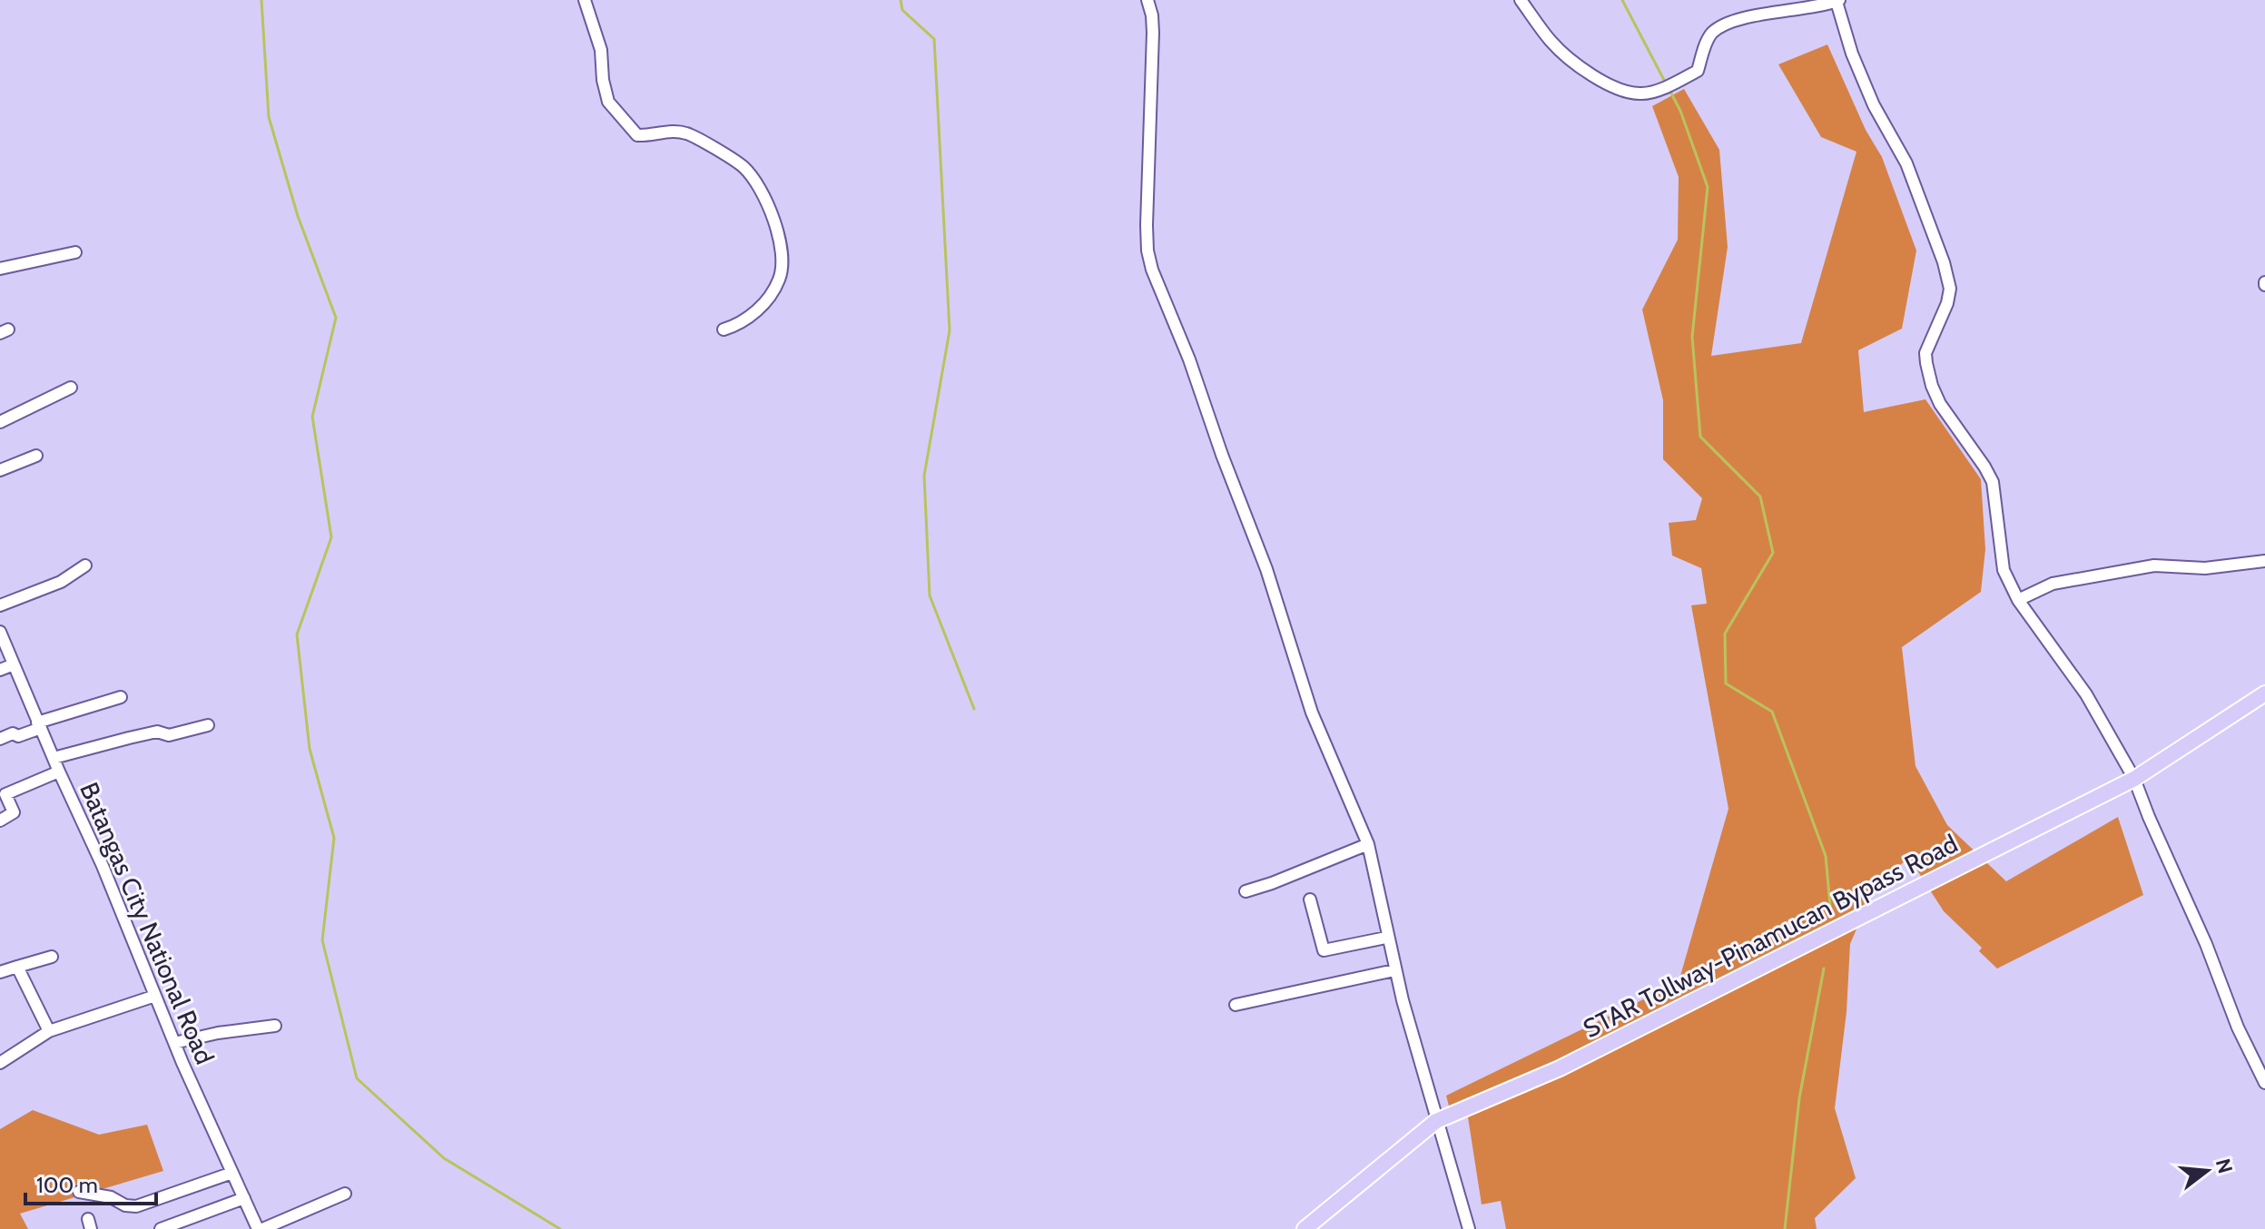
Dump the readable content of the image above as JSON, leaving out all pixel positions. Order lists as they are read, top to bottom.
{
  "streets": {
    "main road": ["STAR Tollway-Pinamucan Bypass Road"],
    "street": ["Batangas City National Road"]
  },
  "scale_bar": "100 m",
  "north": "right"
}
